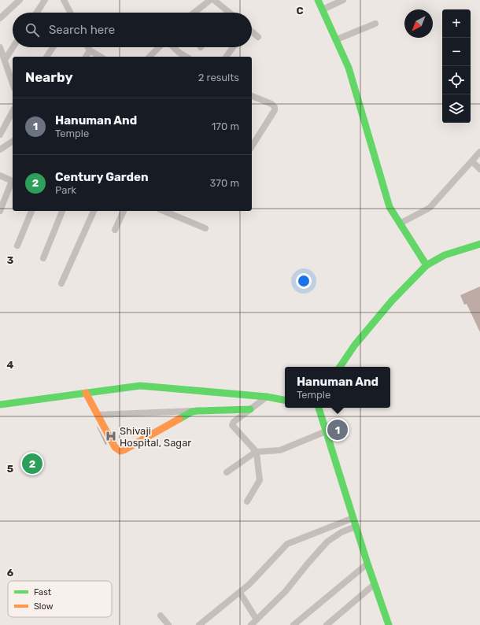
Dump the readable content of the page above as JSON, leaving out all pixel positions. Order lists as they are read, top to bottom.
{
  "places": {
    "hospital": ["Shivaji Hospital, Sagar"]
  },
  "legend": ["Fast", "Slow"],
  "north": "bottom left",
  "page": {
    "map_buttons": ["+", "−"],
    "search": "Search here",
    "heading": ["Nearby", "2 results"],
    "list": [
      {
        "mark": "1",
        "name": "Hanuman And",
        "note": "Temple",
        "value": "170 m"
      },
      {
        "mark": "2",
        "name": "Century Garden",
        "note": "Park",
        "value": "370 m"
      }
    ],
    "popup": ["Hanuman And", "Temple"],
    "pins": ["1", "2"]
  },
  "grid": {
    "columns": ["C"],
    "rows": [
      "3",
      "4",
      "5",
      "6"
    ]
  }
}
